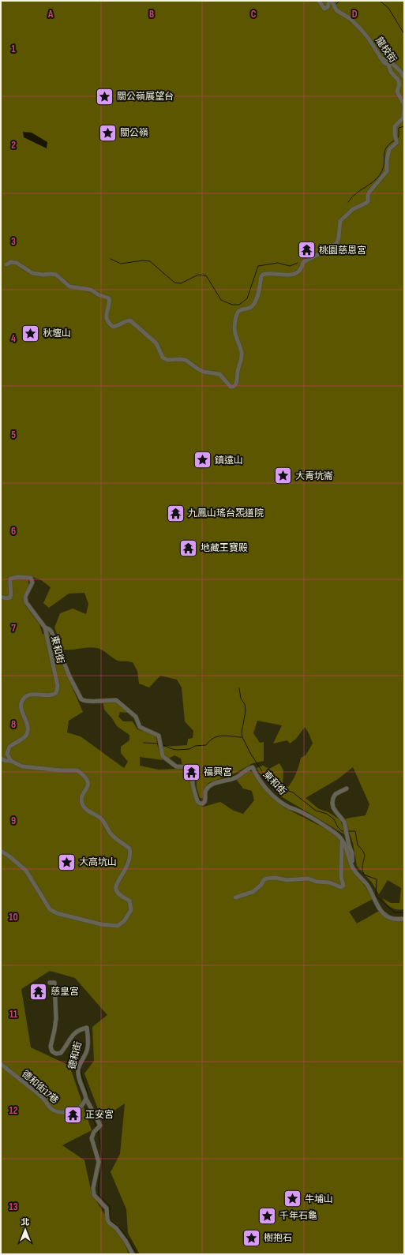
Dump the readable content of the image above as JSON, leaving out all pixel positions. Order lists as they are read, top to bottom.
{
  "streets": {
    "street": [
      "龍校街",
      "東和街",
      "德和街",
      "德和街17巷"
    ]
  },
  "crossings": [
    ["德和街", "德和街17巷"]
  ],
  "places": {
    "place": [
      "關公嶺展望台",
      "關公嶺",
      "秋壇山",
      "鎮遠山",
      "大青坑崙",
      "大高坑山",
      "牛埔山",
      "千年石龜",
      "樹抱石"
    ],
    "temple": [
      "桃園慈恩宮",
      "九鳳山瑤台炁道院",
      "地藏王寶殿",
      "福興宮",
      "慈皇宮",
      "正安宮"
    ]
  },
  "north": "top",
  "grid": {
    "columns": [
      "A",
      "B",
      "C",
      "D"
    ],
    "rows": [
      "1",
      "2",
      "3",
      "4",
      "5",
      "6",
      "7",
      "8",
      "9",
      "10",
      "11",
      "12",
      "13"
    ]
  }
}
